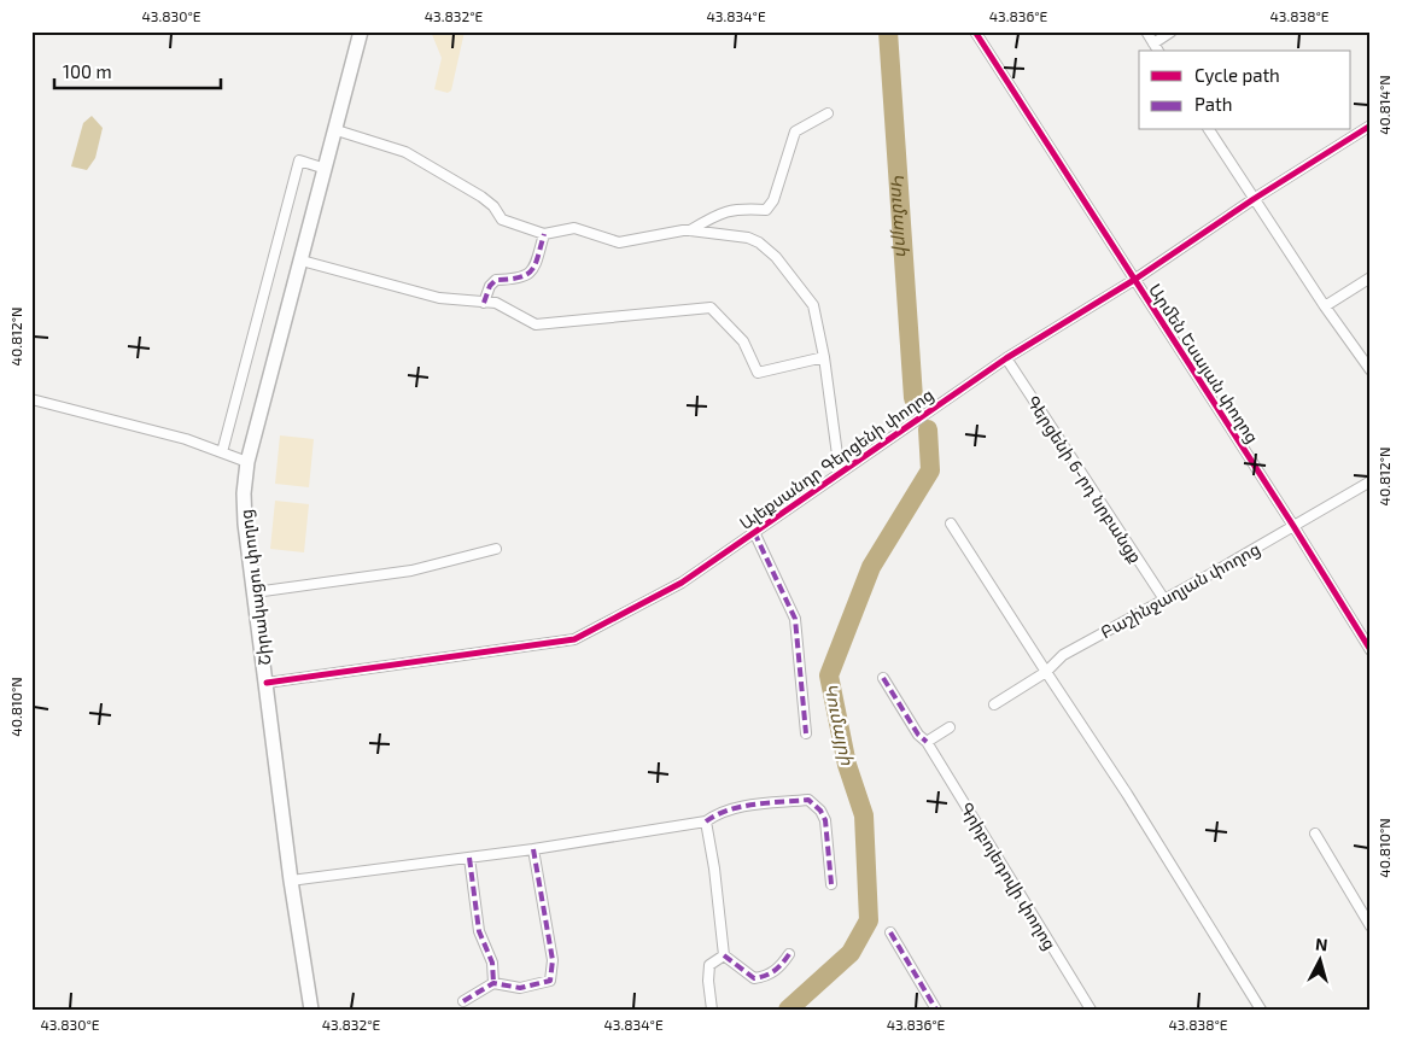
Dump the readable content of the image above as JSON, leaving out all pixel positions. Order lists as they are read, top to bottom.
{
  "streets": {
    "main road": ["Շիրակացու փողոց"],
    "street": [
      "Արմեն Եսայան փողոց",
      "Ալեքսանդր Գերցենի փողոց",
      "Գերցենի 6-րդ նրբանցք",
      "Բաշինջաղյան փողոց",
      "Գրիբոյեդովի փողոց"
    ]
  },
  "crossings": [
    ["Արմեն Եսայան փողոց", "Ալեքսանդր Գերցենի փողոց"],
    ["Արմեն Եսայան փողոց", "Բաշինջաղյան փողոց"],
    ["Ալեքսանդր Գերցենի փողոց", "Գերցենի 6-րդ նրբանցք"],
    ["Ալեքսանդր Գերցենի փողոց", "Շիրակացու փողոց"],
    ["Գերցենի 6-րդ նրբանցք", "Բաշինջաղյան փողոց"]
  ],
  "water": ["Կումայրի"],
  "legend": ["Cycle path", "Path"],
  "scale_bar": "100 m",
  "north": "top",
  "coordinates": [
    "43.830°E",
    "43.832°E",
    "43.834°E",
    "43.836°E",
    "43.838°E",
    "40.814°N",
    "40.812°N",
    "40.810°N"
  ]
}
